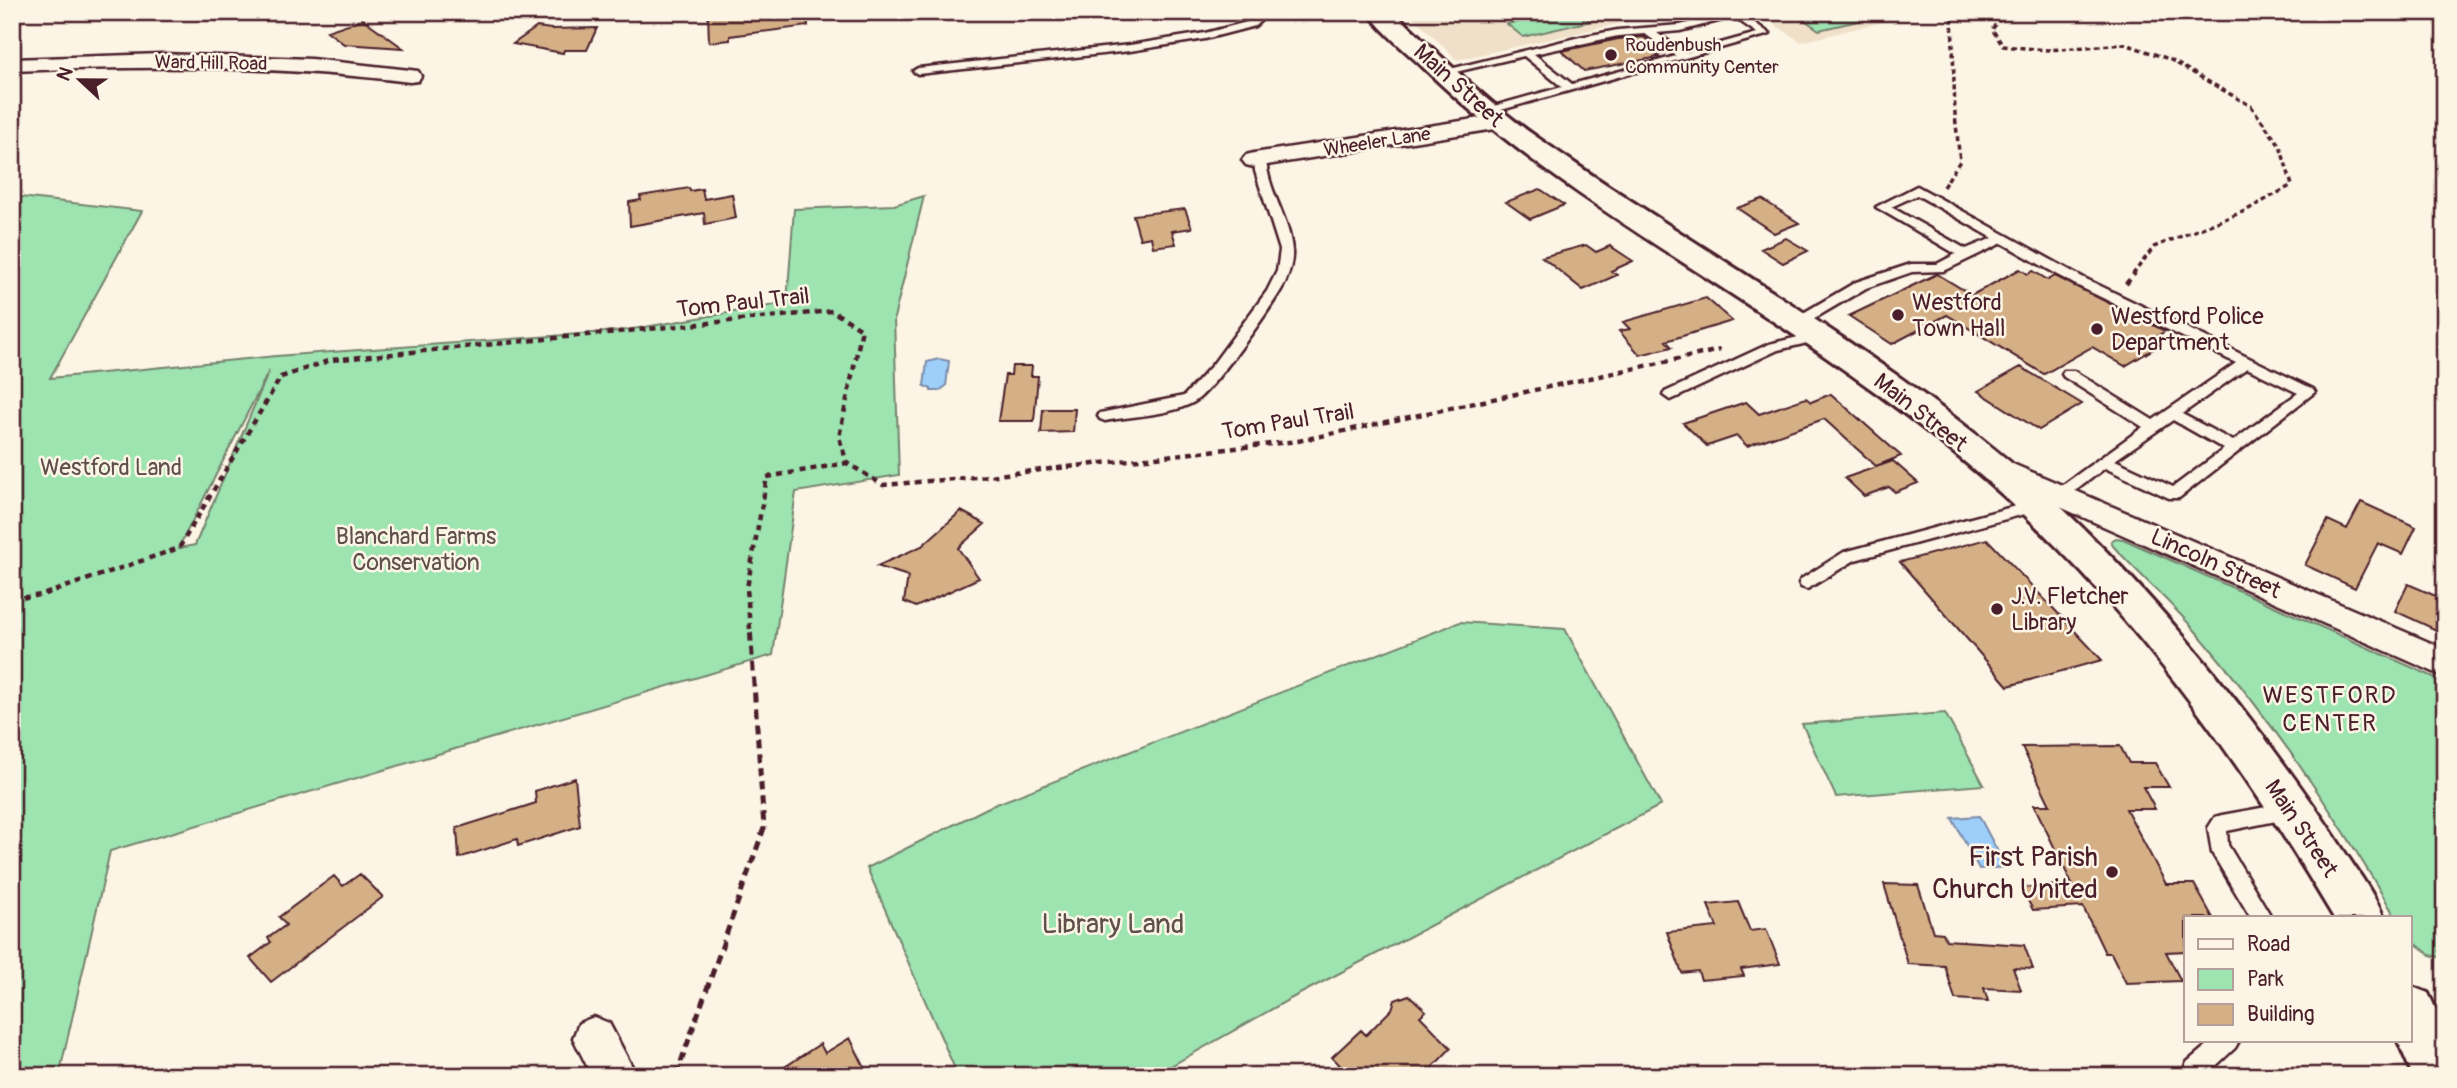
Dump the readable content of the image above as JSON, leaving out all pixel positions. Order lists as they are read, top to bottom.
{
  "streets": {
    "main road": ["Main Street"],
    "street": ["Ward Hill Road", "Wheeler Lane", "Lincoln Street"],
    "path": ["Tom Paul Trail"]
  },
  "crossings": [
    ["Main Street", "Wheeler Lane"],
    ["Main Street", "Lincoln Street"]
  ],
  "districts": ["WESTFORD CENTER"],
  "parks": ["Westford Land", "Blanchard Farms Conservation", "Library Land"],
  "places": [
    "Roudenbush Community Center",
    "Westford Town Hall",
    "Westford Police Department",
    "J.V. Fletcher Library",
    "First Parish Church United"
  ],
  "legend": ["Road", "Park", "Building"],
  "north": "left"
}
